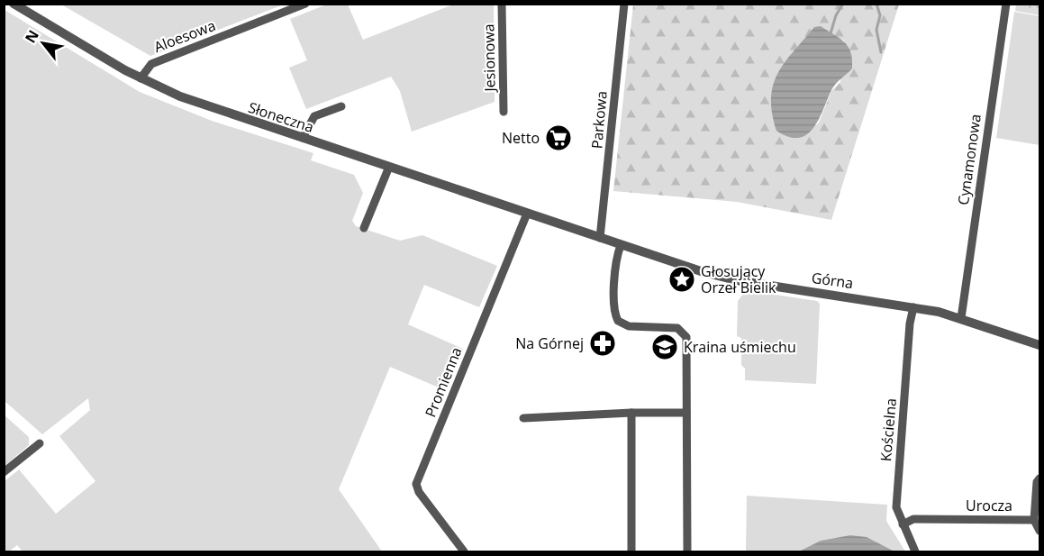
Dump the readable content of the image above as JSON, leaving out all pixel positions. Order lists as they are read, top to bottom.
{
  "streets": {
    "street": [
      "Aloesowa",
      "Jesionowa",
      "Słoneczna",
      "Parkowa",
      "Cynamonowa",
      "Górna",
      "Promienna",
      "Kościelna",
      "Urocza"
    ]
  },
  "crossings": [
    ["Aloesowa", "Słoneczna"],
    ["Słoneczna", "Górna"],
    ["Słoneczna", "Promienna"],
    ["Parkowa", "Górna"],
    ["Cynamonowa", "Górna"],
    ["Górna", "Kościelna"],
    ["Kościelna", "Urocza"]
  ],
  "places": {
    "supermarket": ["Netto"],
    "place": ["Głosujący Orzeł Bielik"],
    "pharmacy": ["Na Górnej"],
    "school or university": ["Kraina uśmiechu"]
  },
  "north": "top left"
}
